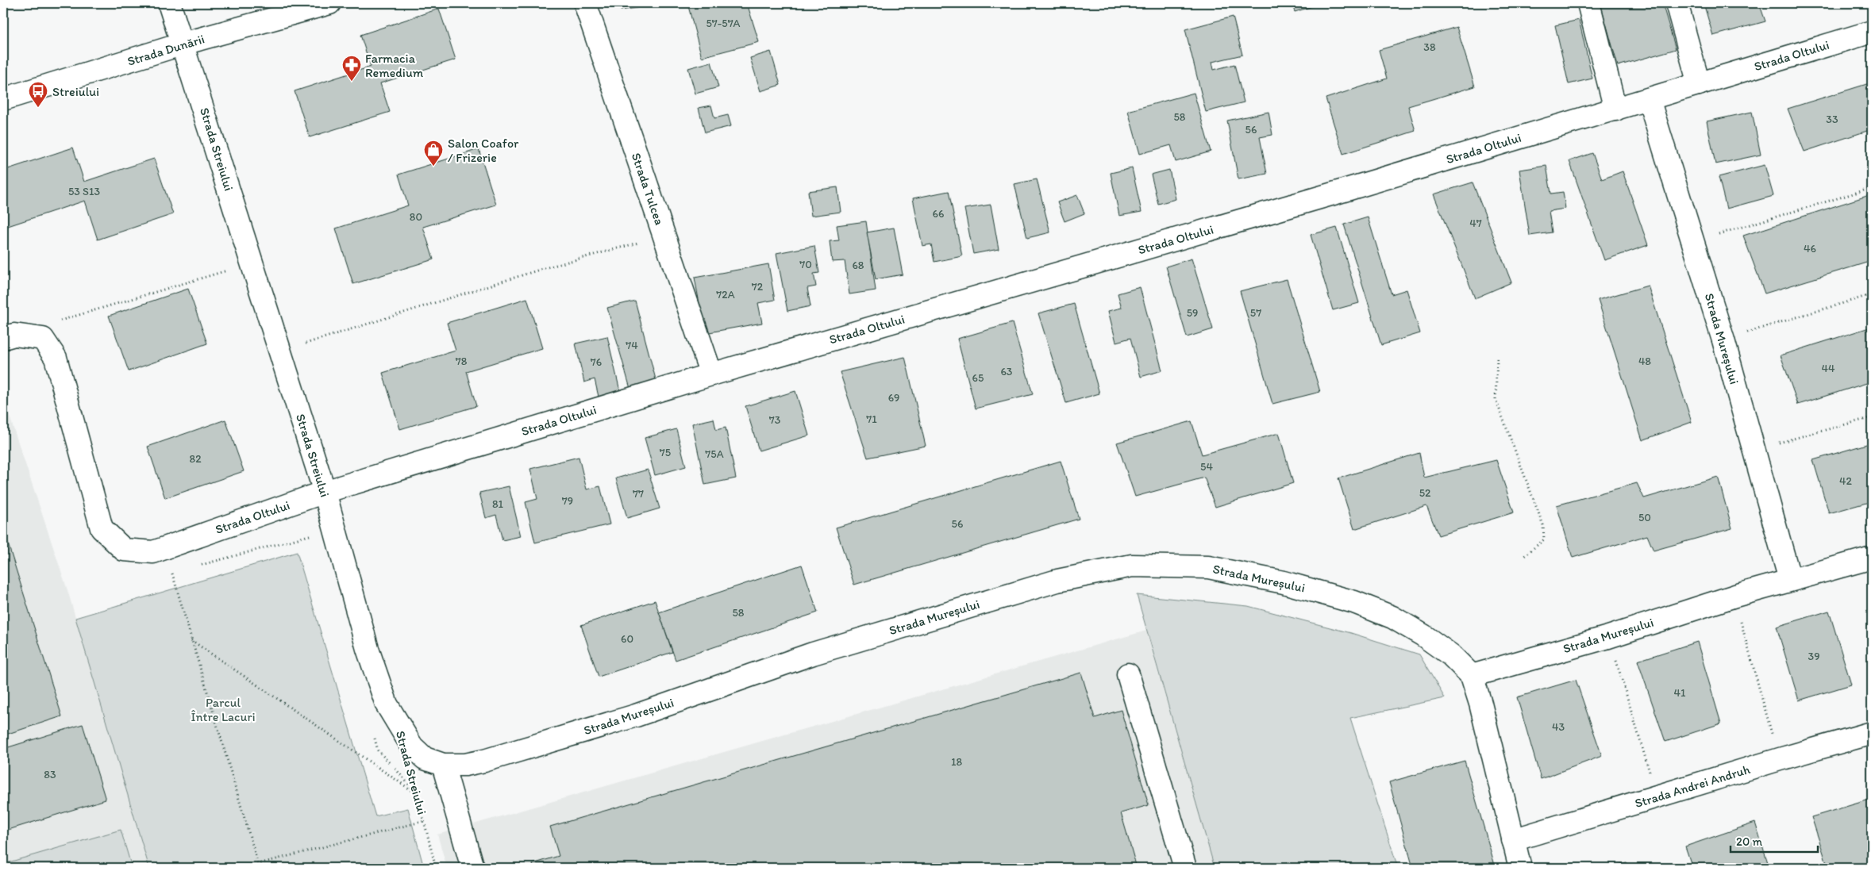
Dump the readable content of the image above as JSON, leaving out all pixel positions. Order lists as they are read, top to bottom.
{
  "streets": {
    "street": [
      "Strada Dunării",
      "Strada Oltului",
      "Strada Streiului",
      "Strada Tulcea",
      "Strada Mureșului",
      "Strada Andrei Andruh"
    ]
  },
  "crossings": [
    ["Strada Dunării", "Strada Streiului"],
    ["Strada Oltului", "Strada Streiului"],
    ["Strada Oltului", "Strada Tulcea"],
    ["Strada Oltului", "Strada Mureșului"],
    ["Strada Streiului", "Strada Mureșului"],
    ["Strada Mureșului", "Strada Andrei Andruh"]
  ],
  "parks": ["Parcul Între Lacuri"],
  "places": {
    "pharmacy": ["Farmacia Remedium"],
    "bus stop": ["Streiului"],
    "shop": ["Salon Coafor / Frizerie"]
  },
  "house_numbers": [
    "57-57A",
    "38",
    "58",
    "33",
    "56",
    "53 S13",
    "66",
    "80",
    "47",
    "46",
    "70",
    "68",
    "72",
    "72A",
    "59",
    "57",
    "74",
    "78",
    "48",
    "76",
    "44",
    "63",
    "65",
    "69",
    "71",
    "73",
    "75",
    "75A",
    "82",
    "54",
    "42",
    "52",
    "77",
    "79",
    "81",
    "50",
    "56",
    "58",
    "60",
    "39",
    "41",
    "43",
    "18",
    "83"
  ],
  "scale_bar": "20 m"
}
